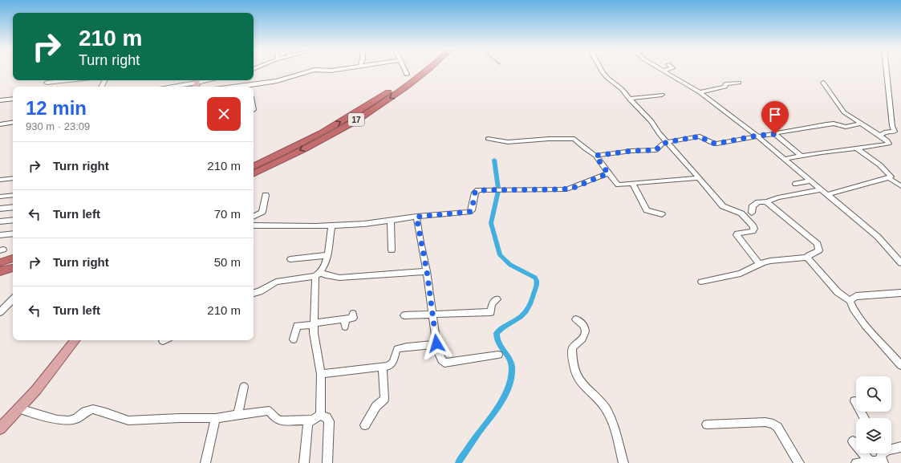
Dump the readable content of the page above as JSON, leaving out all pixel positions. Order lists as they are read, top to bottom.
{
  "streets": {
    "highway": ["17"]
  },
  "page": {
    "turn": ["210 m", "Turn right"],
    "heading": ["12 min", "930 m · 23:09"],
    "list": [
      {
        "name": "Turn right",
        "value": "210 m"
      },
      {
        "name": "Turn left",
        "value": "70 m"
      },
      {
        "name": "Turn right",
        "value": "50 m"
      },
      {
        "name": "Turn left",
        "value": "210 m"
      }
    ]
  }
}
